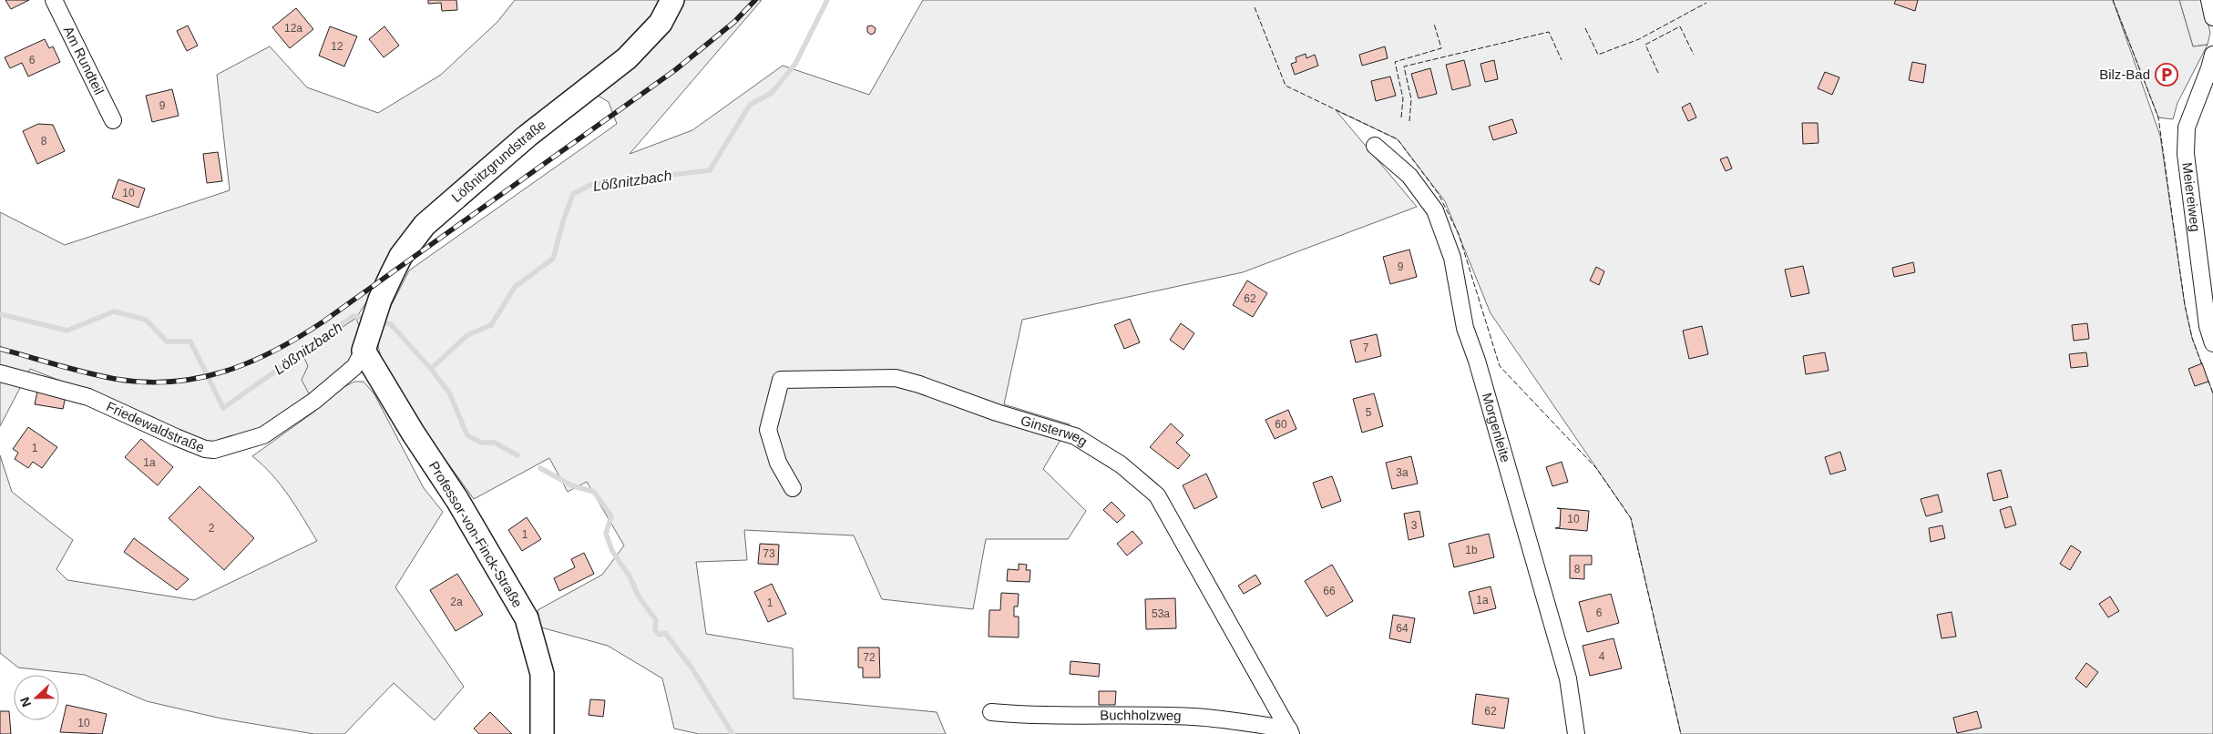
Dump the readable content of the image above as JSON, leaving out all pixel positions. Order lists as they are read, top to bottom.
{
  "streets": {
    "street": [
      "Am Rundteil",
      "Lößnitzgrundstraße",
      "Meiereiweg",
      "Friedewaldstraße",
      "Morgenleite",
      "Ginsterweg",
      "Professor-von-Finck-Straße",
      "Buchholzweg"
    ]
  },
  "crossings": [
    ["Lößnitzgrundstraße", "Friedewaldstraße"],
    ["Lößnitzgrundstraße", "Professor-von-Finck-Straße"],
    ["Friedewaldstraße", "Professor-von-Finck-Straße"],
    ["Ginsterweg", "Buchholzweg"]
  ],
  "water": ["Lößnitzbach"],
  "places": {
    "parking": ["Bilz-Bad"]
  },
  "house_numbers": [
    "12a",
    "12",
    "6",
    "9",
    "8",
    "10",
    "9",
    "62",
    "7",
    "5",
    "60",
    "1",
    "1a",
    "3a",
    "10",
    "3",
    "2",
    "1",
    "1b",
    "73",
    "8",
    "66",
    "1a",
    "2a",
    "1",
    "6",
    "53a",
    "64",
    "4",
    "72",
    "62",
    "10"
  ],
  "north": "left"
}
